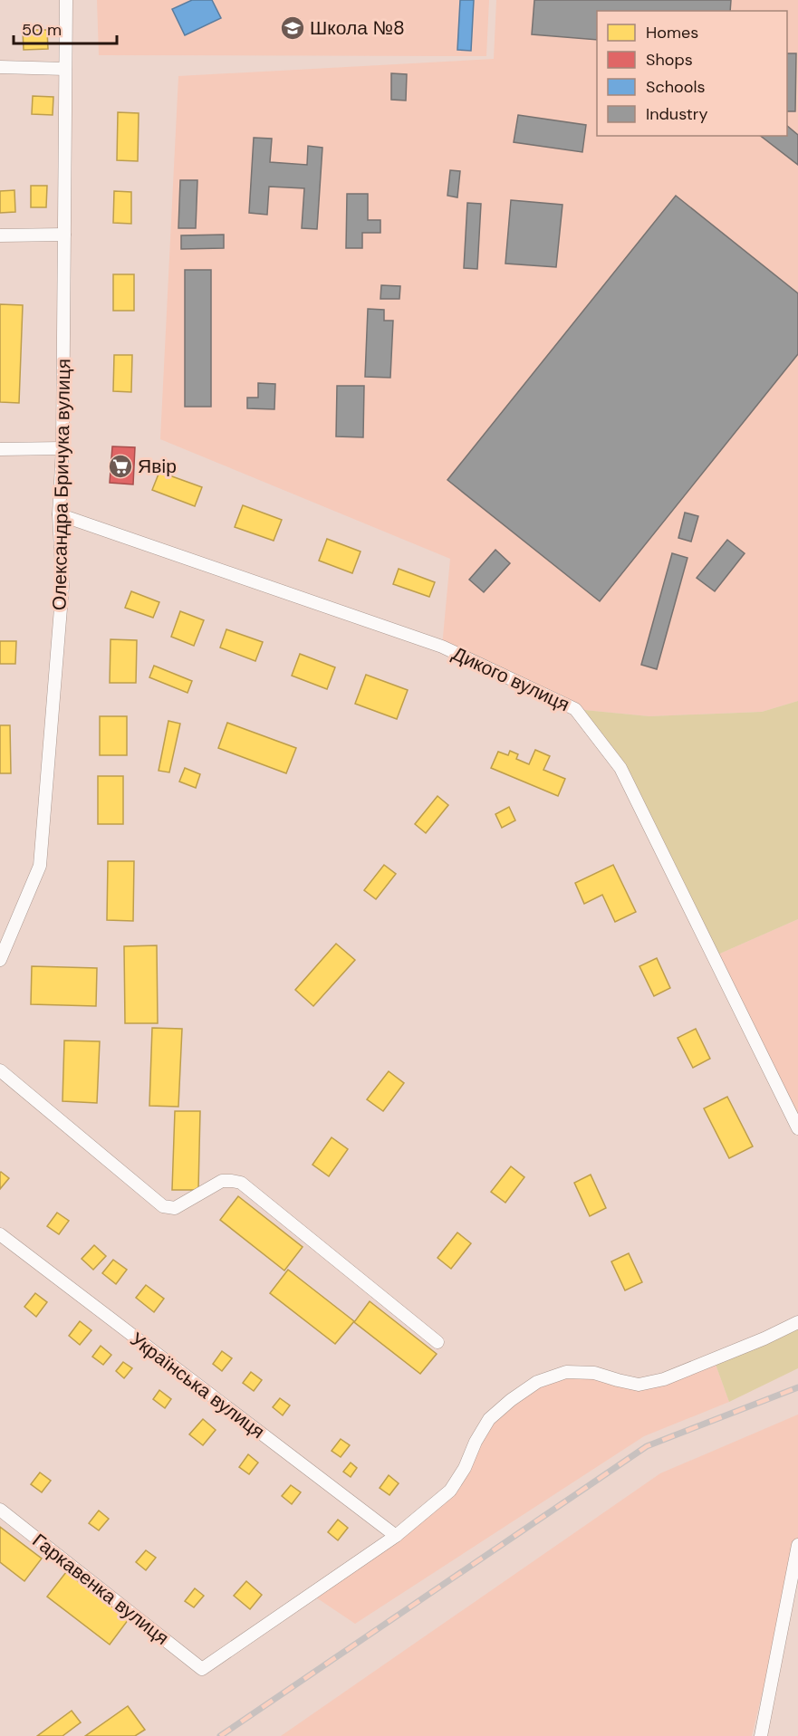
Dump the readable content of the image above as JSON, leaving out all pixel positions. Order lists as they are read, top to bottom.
{
  "streets": {
    "street": [
      "Олександра Бричука вулиця",
      "Дикого вулиця",
      "Українська вулиця",
      "Гаркавенка вулиця"
    ]
  },
  "crossings": [
    ["Олександра Бричука вулиця", "Дикого вулиця"],
    ["Українська вулиця", "Гаркавенка вулиця"]
  ],
  "places": {
    "school or university": ["Школа №8"],
    "supermarket": ["Явiр"]
  },
  "legend": [
    "Homes",
    "Shops",
    "Schools",
    "Industry"
  ],
  "scale_bar": "50 m"
}
